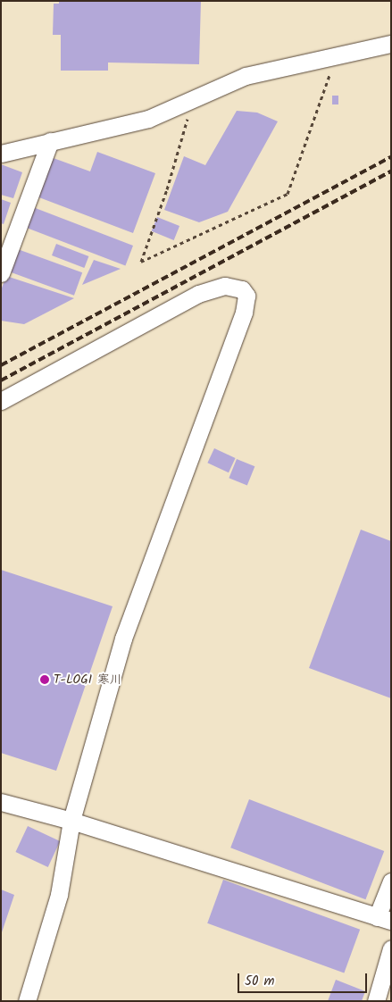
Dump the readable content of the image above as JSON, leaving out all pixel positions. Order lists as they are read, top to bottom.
{
  "places": ["T-LOGI 寒川"],
  "scale_bar": "50 m"
}
